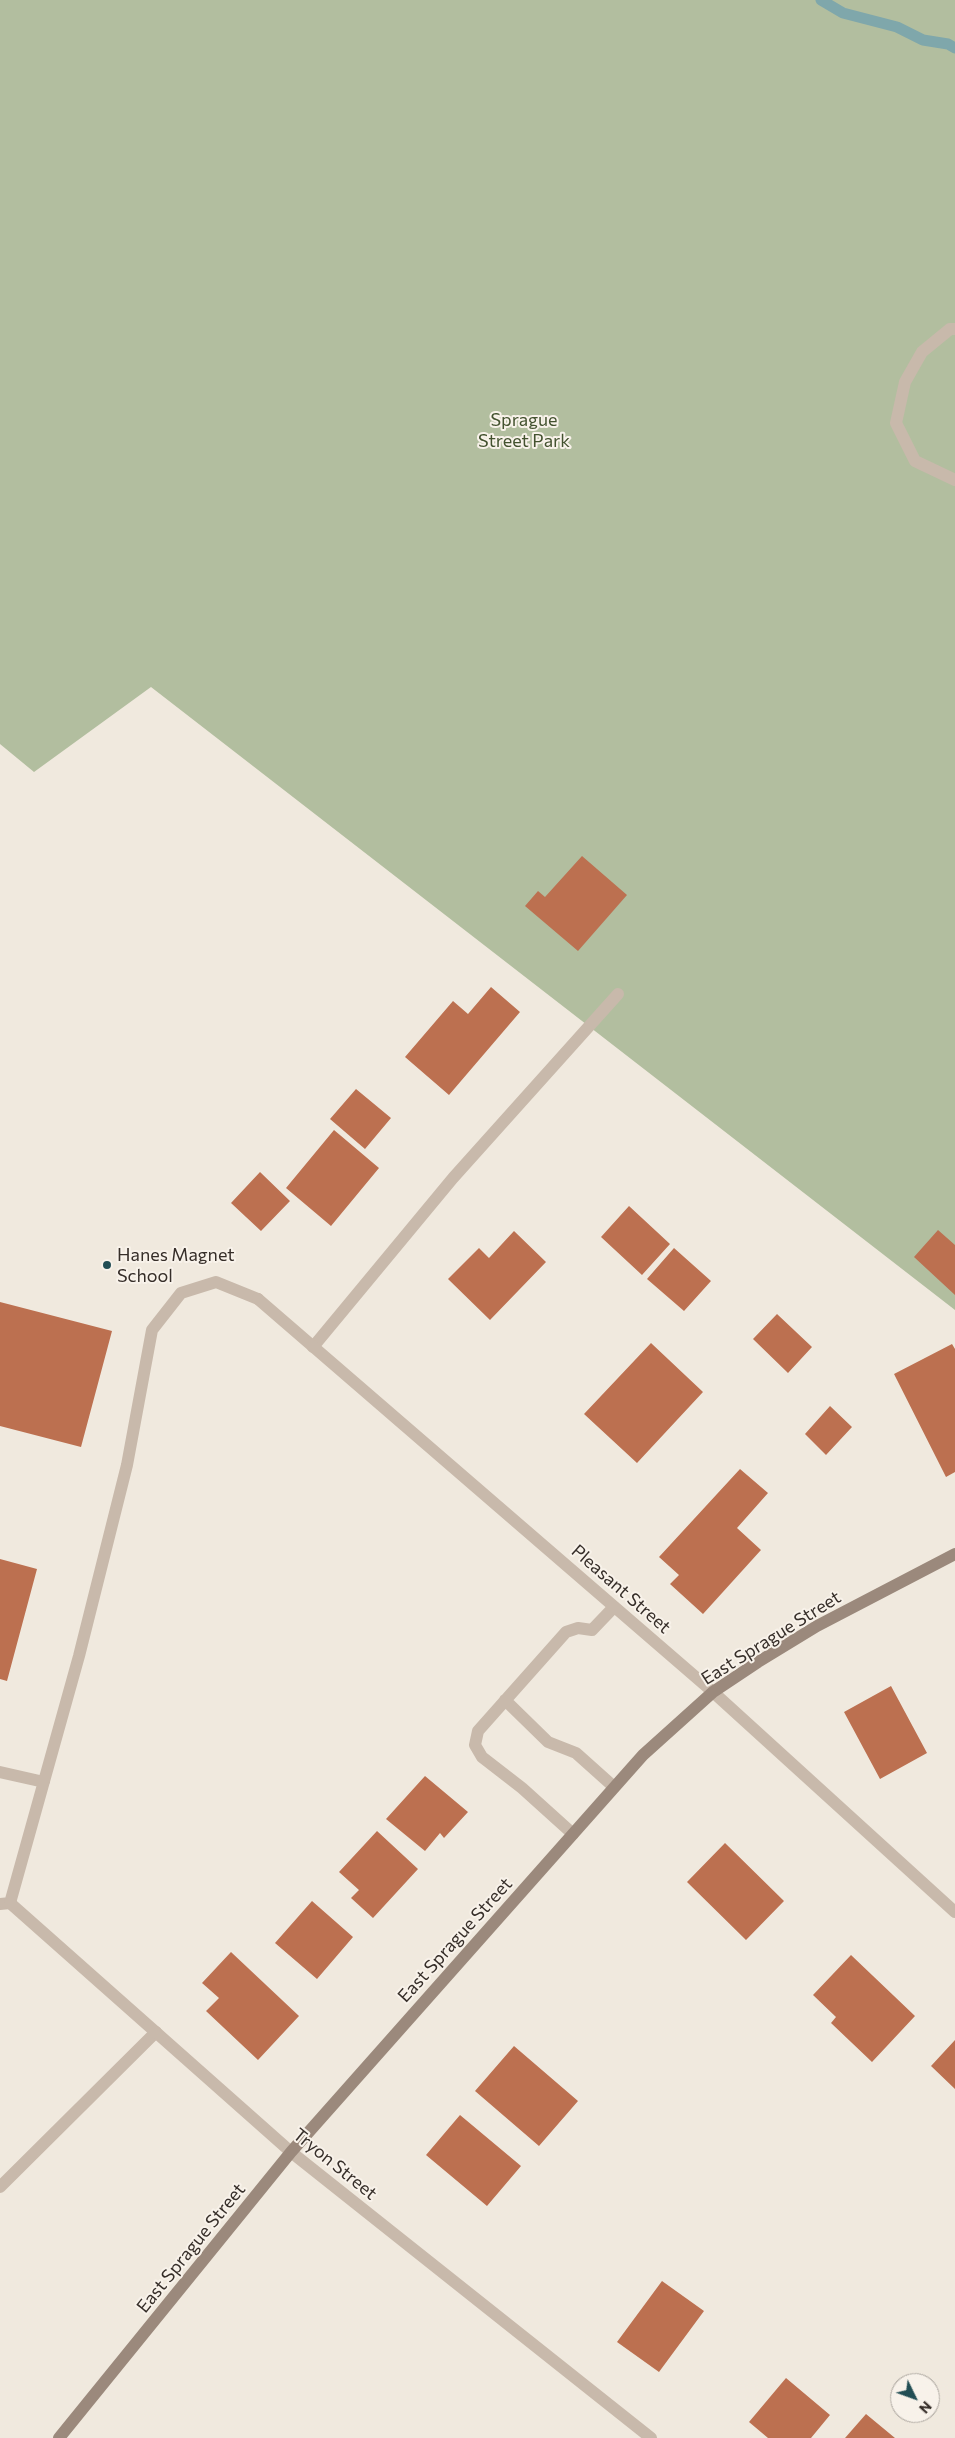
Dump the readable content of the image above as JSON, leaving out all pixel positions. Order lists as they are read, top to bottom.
{
  "streets": {
    "street": ["Pleasant Street", "East Sprague Street", "Tryon Street"]
  },
  "crossings": [
    ["Pleasant Street", "East Sprague Street"],
    ["Pleasant Street", "Tryon Street"],
    ["East Sprague Street", "Tryon Street"]
  ],
  "parks": ["Sprague Street Park"],
  "places": ["Hanes Magnet School"],
  "north": "bottom right"
}
